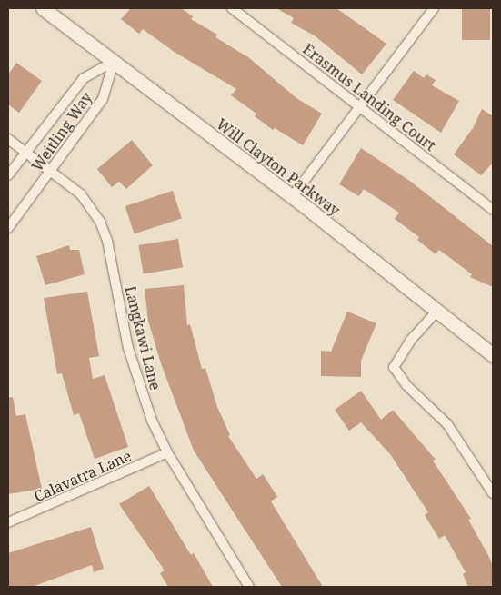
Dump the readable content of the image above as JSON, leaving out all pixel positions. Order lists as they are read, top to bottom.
{
  "streets": {
    "street": [
      "Erasmus Landing Court",
      "Weitling Way",
      "Will Clayton Parkway",
      "Langkawi Lane",
      "Calavatra Lane"
    ]
  },
  "crossings": [
    ["Weitling Way", "Will Clayton Parkway"],
    ["Weitling Way", "Langkawi Lane"],
    ["Langkawi Lane", "Calavatra Lane"]
  ]
}
